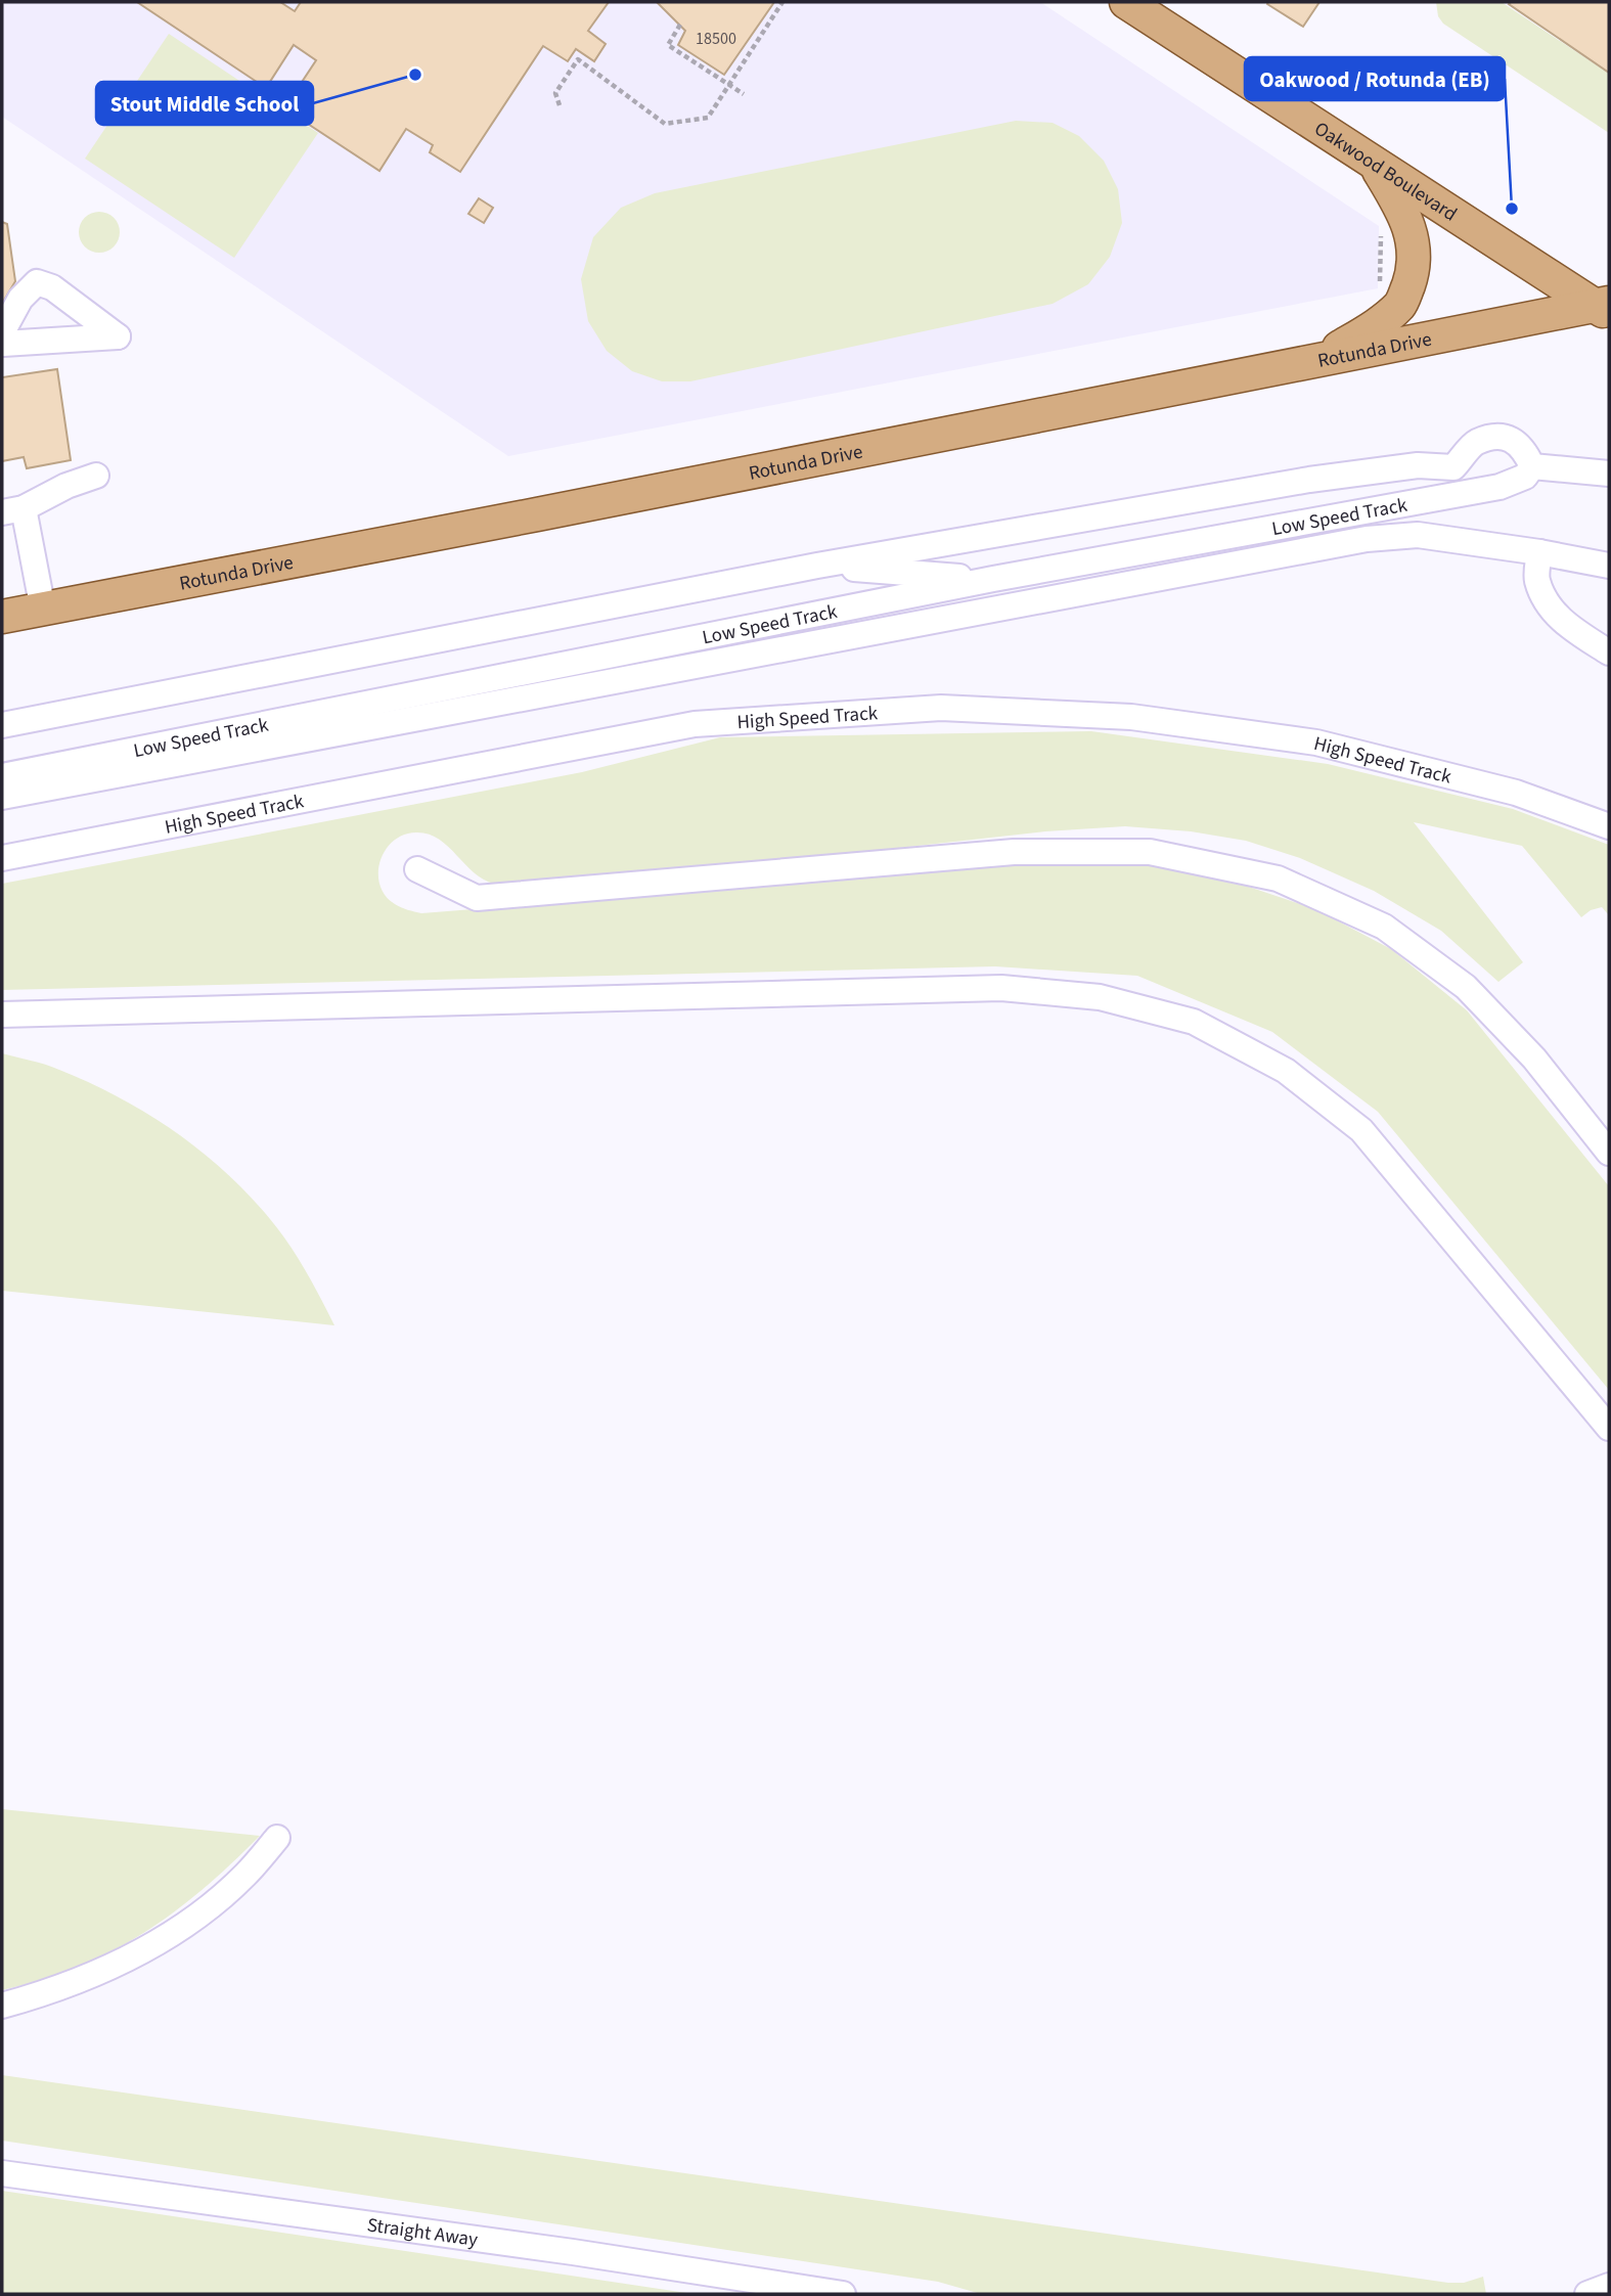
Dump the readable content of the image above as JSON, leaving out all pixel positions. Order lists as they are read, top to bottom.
{
  "streets": {
    "main road": ["Oakwood Boulevard", "Rotunda Drive"],
    "lane": ["Low Speed Track", "High Speed Track", "Straight Away"]
  },
  "crossings": [
    ["Oakwood Boulevard", "Rotunda Drive"]
  ],
  "places": ["Stout Middle School", "Oakwood / Rotunda (EB)"],
  "house_numbers": ["18500"]
}
